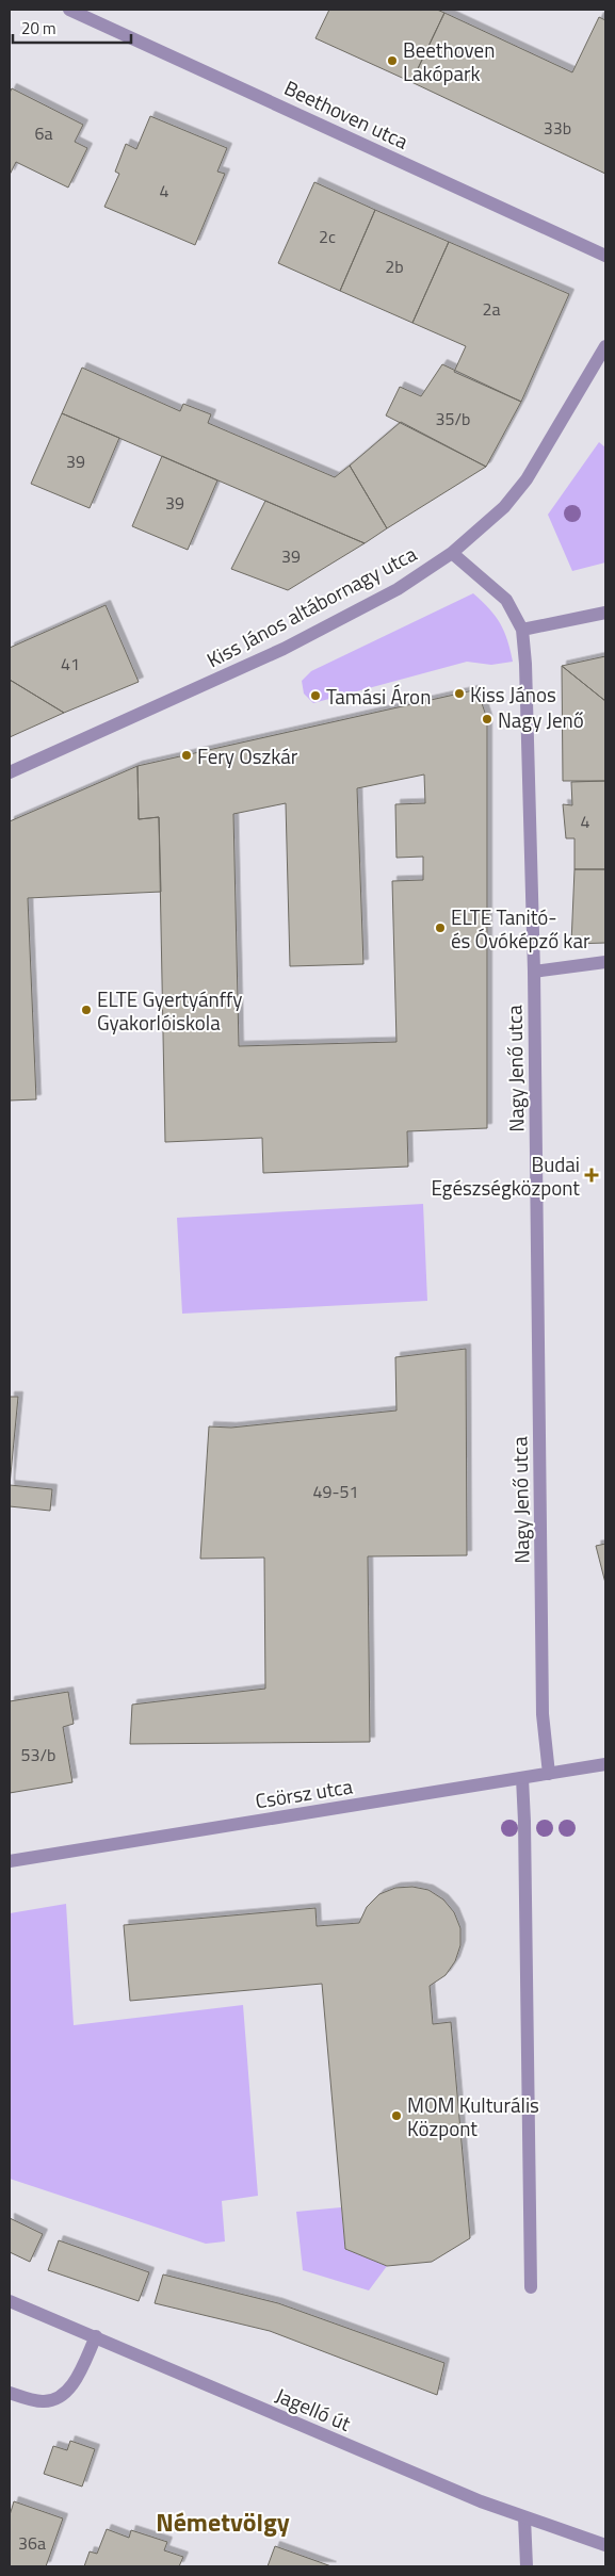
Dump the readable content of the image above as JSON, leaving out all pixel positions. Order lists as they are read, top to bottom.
{
  "streets": {
    "street": [
      "Beethoven utca",
      "Kiss János altábornagy utca",
      "Nagy Jenő utca",
      "Csörsz utca",
      "Jagelló út"
    ]
  },
  "crossings": [
    ["Kiss János altábornagy utca", "Nagy Jenő utca"],
    ["Nagy Jenő utca", "Csörsz utca"]
  ],
  "districts": ["Németvölgy"],
  "places": {
    "other": [
      "Beethoven Lakópark",
      "Kiss János",
      "Tamási Áron",
      "Nagy Jenő",
      "Fery Oszkár",
      "ELTE Tanitó- és Óvóképző kar",
      "ELTE Gyertyánffy Gyakorlóiskola",
      "MOM Kulturális Központ"
    ],
    "health": ["Budai Egészségközpont"]
  },
  "house_numbers": [
    "33b",
    "6a",
    "4",
    "2c",
    "2b",
    "2a",
    "35/b",
    "39",
    "39",
    "39",
    "41",
    "4",
    "49-51",
    "53/b",
    "36a"
  ],
  "scale_bar": "20 m"
}
